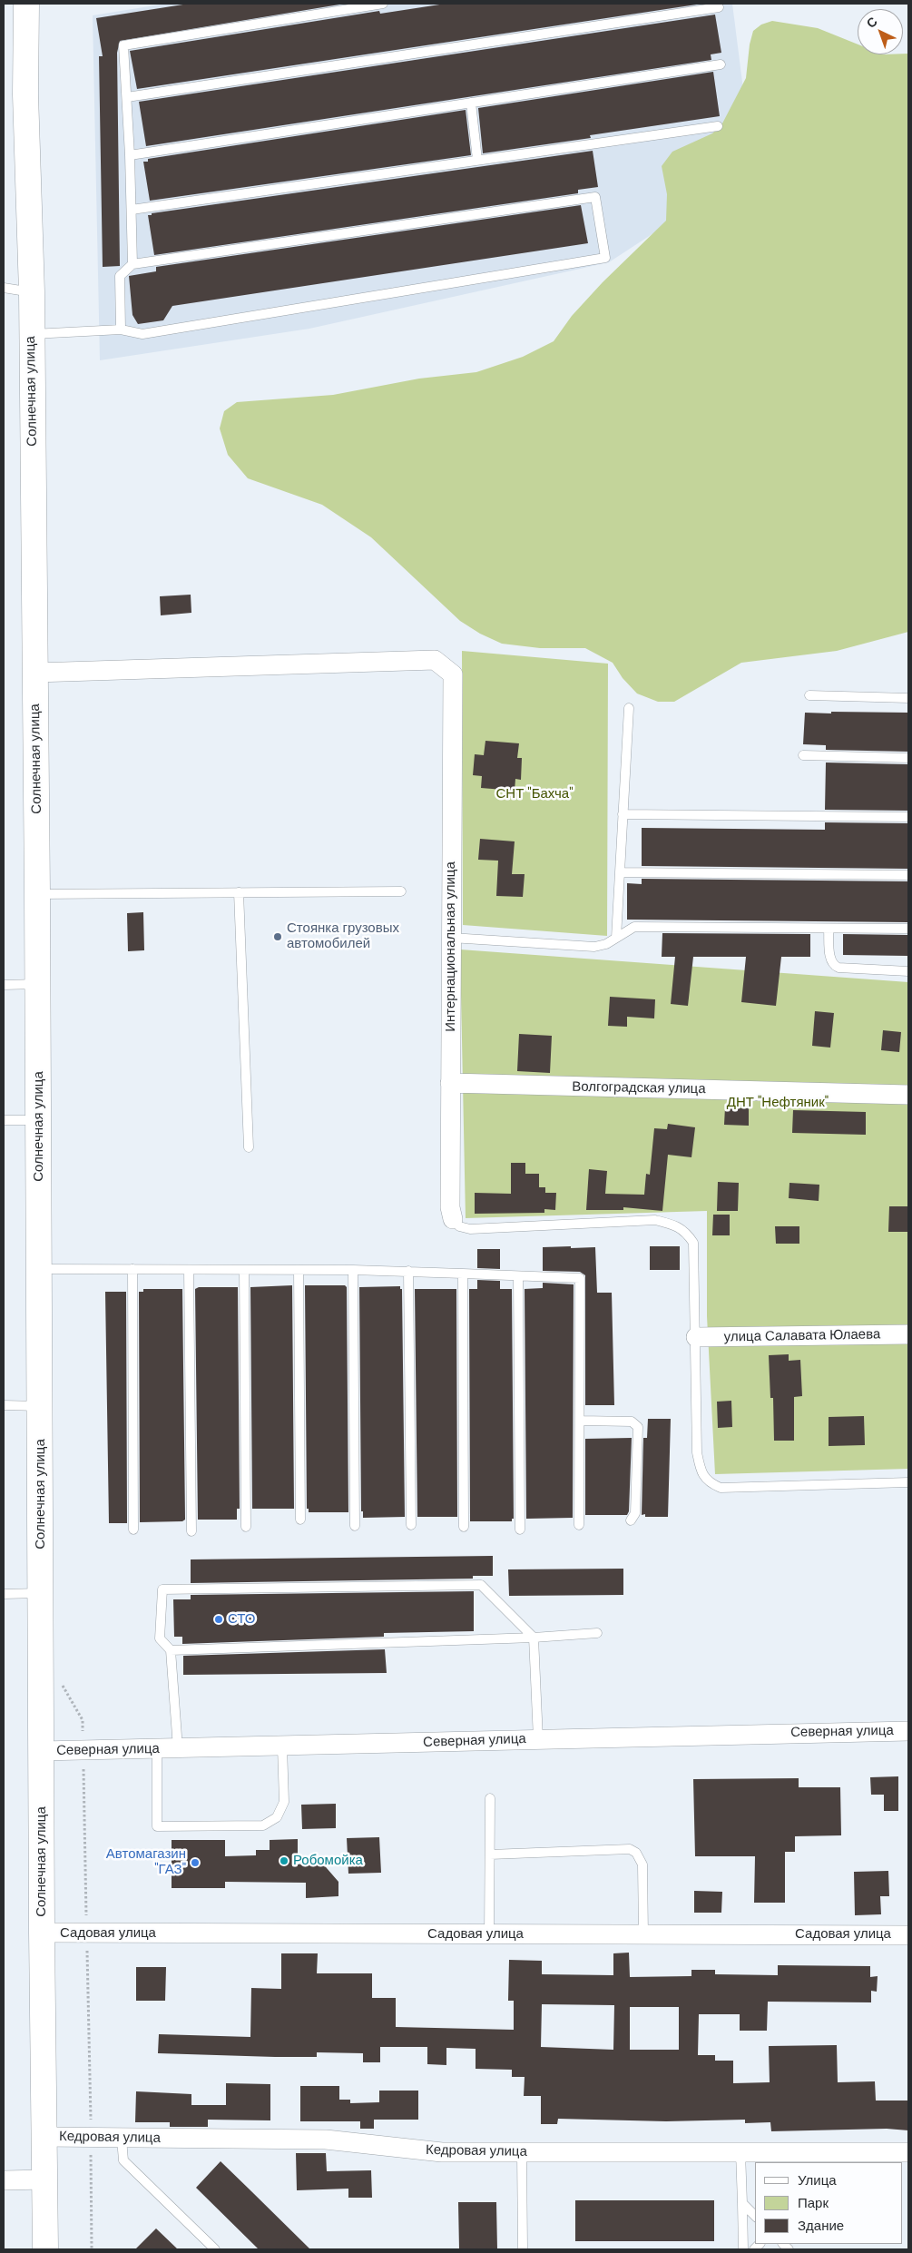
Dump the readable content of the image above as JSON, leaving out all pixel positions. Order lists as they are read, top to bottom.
{
  "streets": {
    "street": [
      "Солнечная улица",
      "Интернациональная улица",
      "Волгоградская улица",
      "улица Салавата Юлаева",
      "Северная улица",
      "Садовая улица",
      "Кедровая улица"
    ]
  },
  "crossings": [
    ["Солнечная улица", "Интернациональная улица"],
    ["Солнечная улица", "Северная улица"],
    ["Солнечная улица", "Садовая улица"],
    ["Солнечная улица", "Кедровая улица"],
    ["Интернациональная улица", "Волгоградская улица"]
  ],
  "parks": ["СНТ \"Бахча\"", "ДНТ \"Нефтяник\""],
  "places": [
    "Стоянка грузовых автомобилей",
    "СТО",
    "Робомойка",
    "Автомагазин \"ГАЗ\""
  ],
  "legend": ["Улица", "Парк", "Здание"],
  "north": "top left"
}
